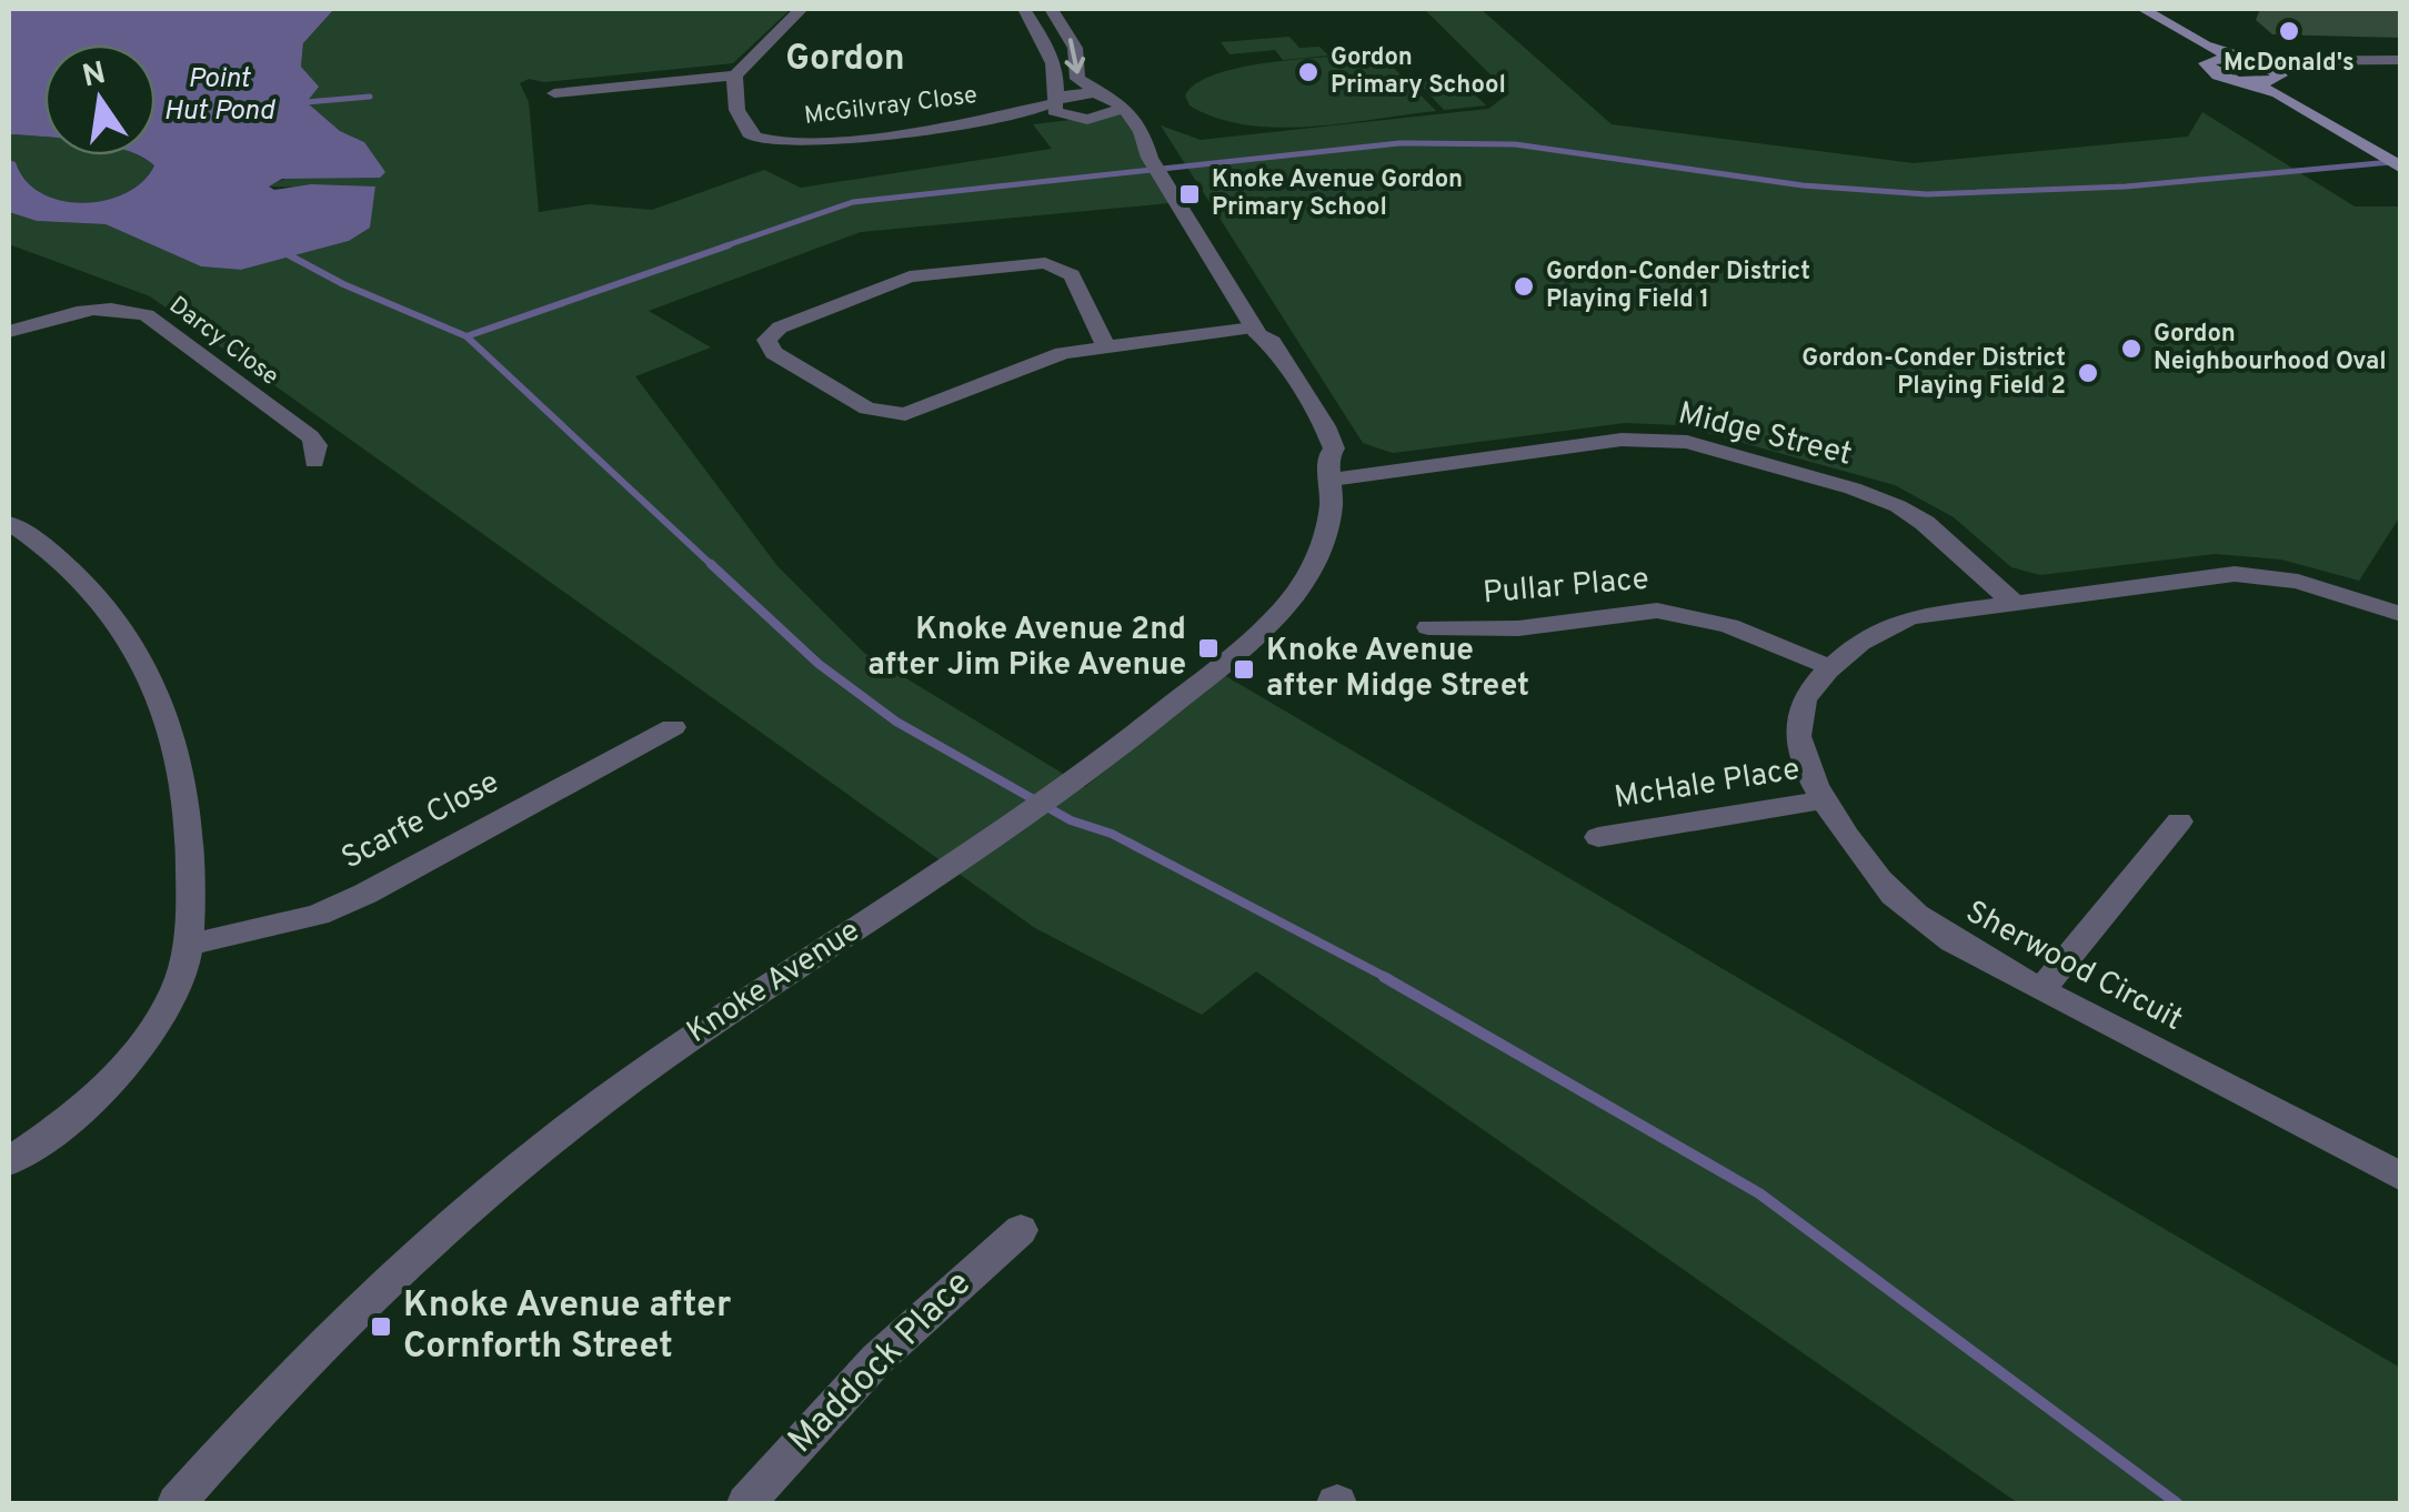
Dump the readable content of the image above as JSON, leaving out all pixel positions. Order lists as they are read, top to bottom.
{
  "streets": {
    "street": [
      "McGilvray Close",
      "Darcy Close",
      "Midge Street",
      "Pullar Place",
      "McHale Place",
      "Scarfe Close",
      "Sherwood Circuit",
      "Knoke Avenue",
      "Maddock Place"
    ]
  },
  "crossings": [
    ["Midge Street", "Sherwood Circuit"],
    ["Midge Street", "Knoke Avenue"],
    ["Pullar Place", "Sherwood Circuit"],
    ["McHale Place", "Sherwood Circuit"]
  ],
  "districts": ["Gordon"],
  "water": ["Point Hut Pond"],
  "places": {
    "other": [
      "McDonald's",
      "Gordon Primary School",
      "Gordon-Conder District Playing Field 1",
      "Gordon Neighbourhood Oval",
      "Gordon-Conder District Playing Field 2"
    ],
    "transit": [
      "Knoke Avenue Gordon Primary School",
      "Knoke Avenue 2nd after Jim Pike Avenue",
      "Knoke Avenue after Midge Street",
      "Knoke Avenue after Cornforth Street"
    ]
  },
  "north": "top"
}
